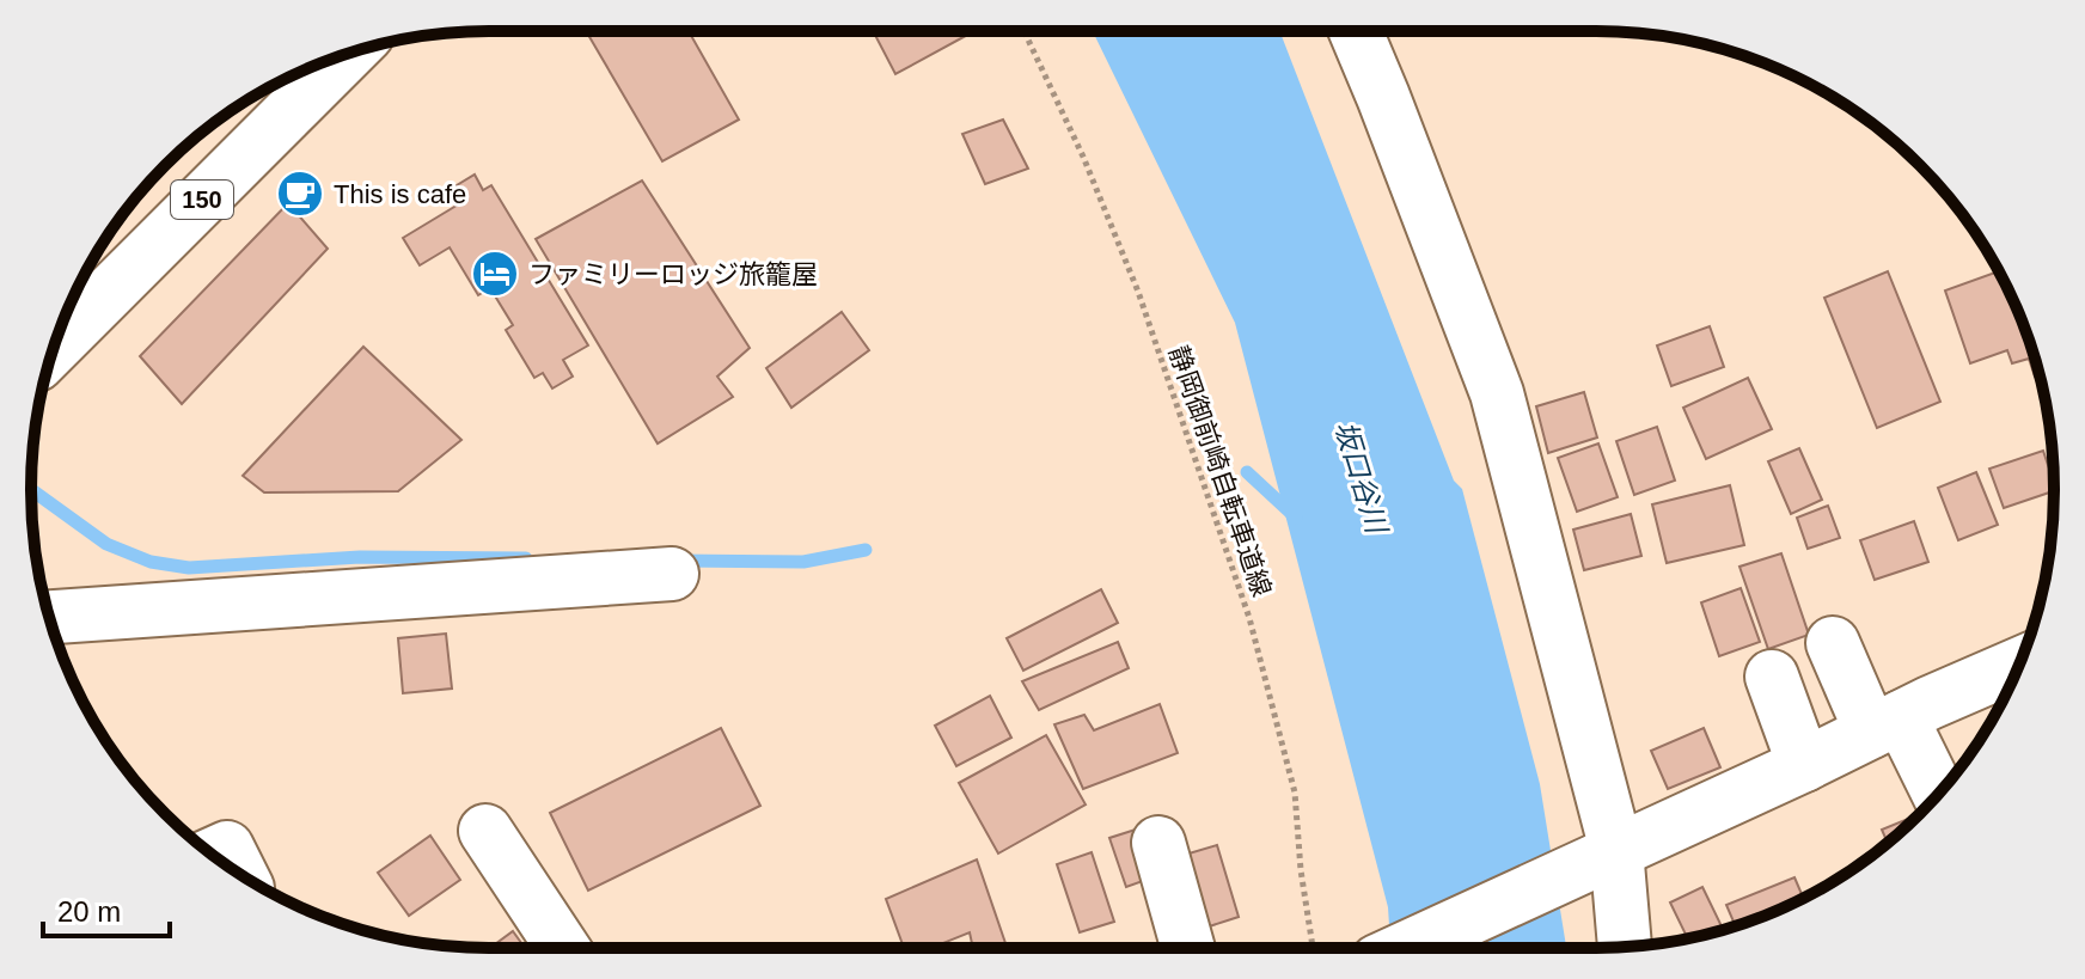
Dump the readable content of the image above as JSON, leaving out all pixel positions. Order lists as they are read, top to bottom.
{
  "streets": {
    "main road": ["150"],
    "path": ["静岡御前崎自転車道線"]
  },
  "water": ["坂口谷川"],
  "places": {
    "cafe": ["This is cafe"],
    "hotel": ["ファミリーロッジ旅籠屋"]
  },
  "scale_bar": "20 m"
}
